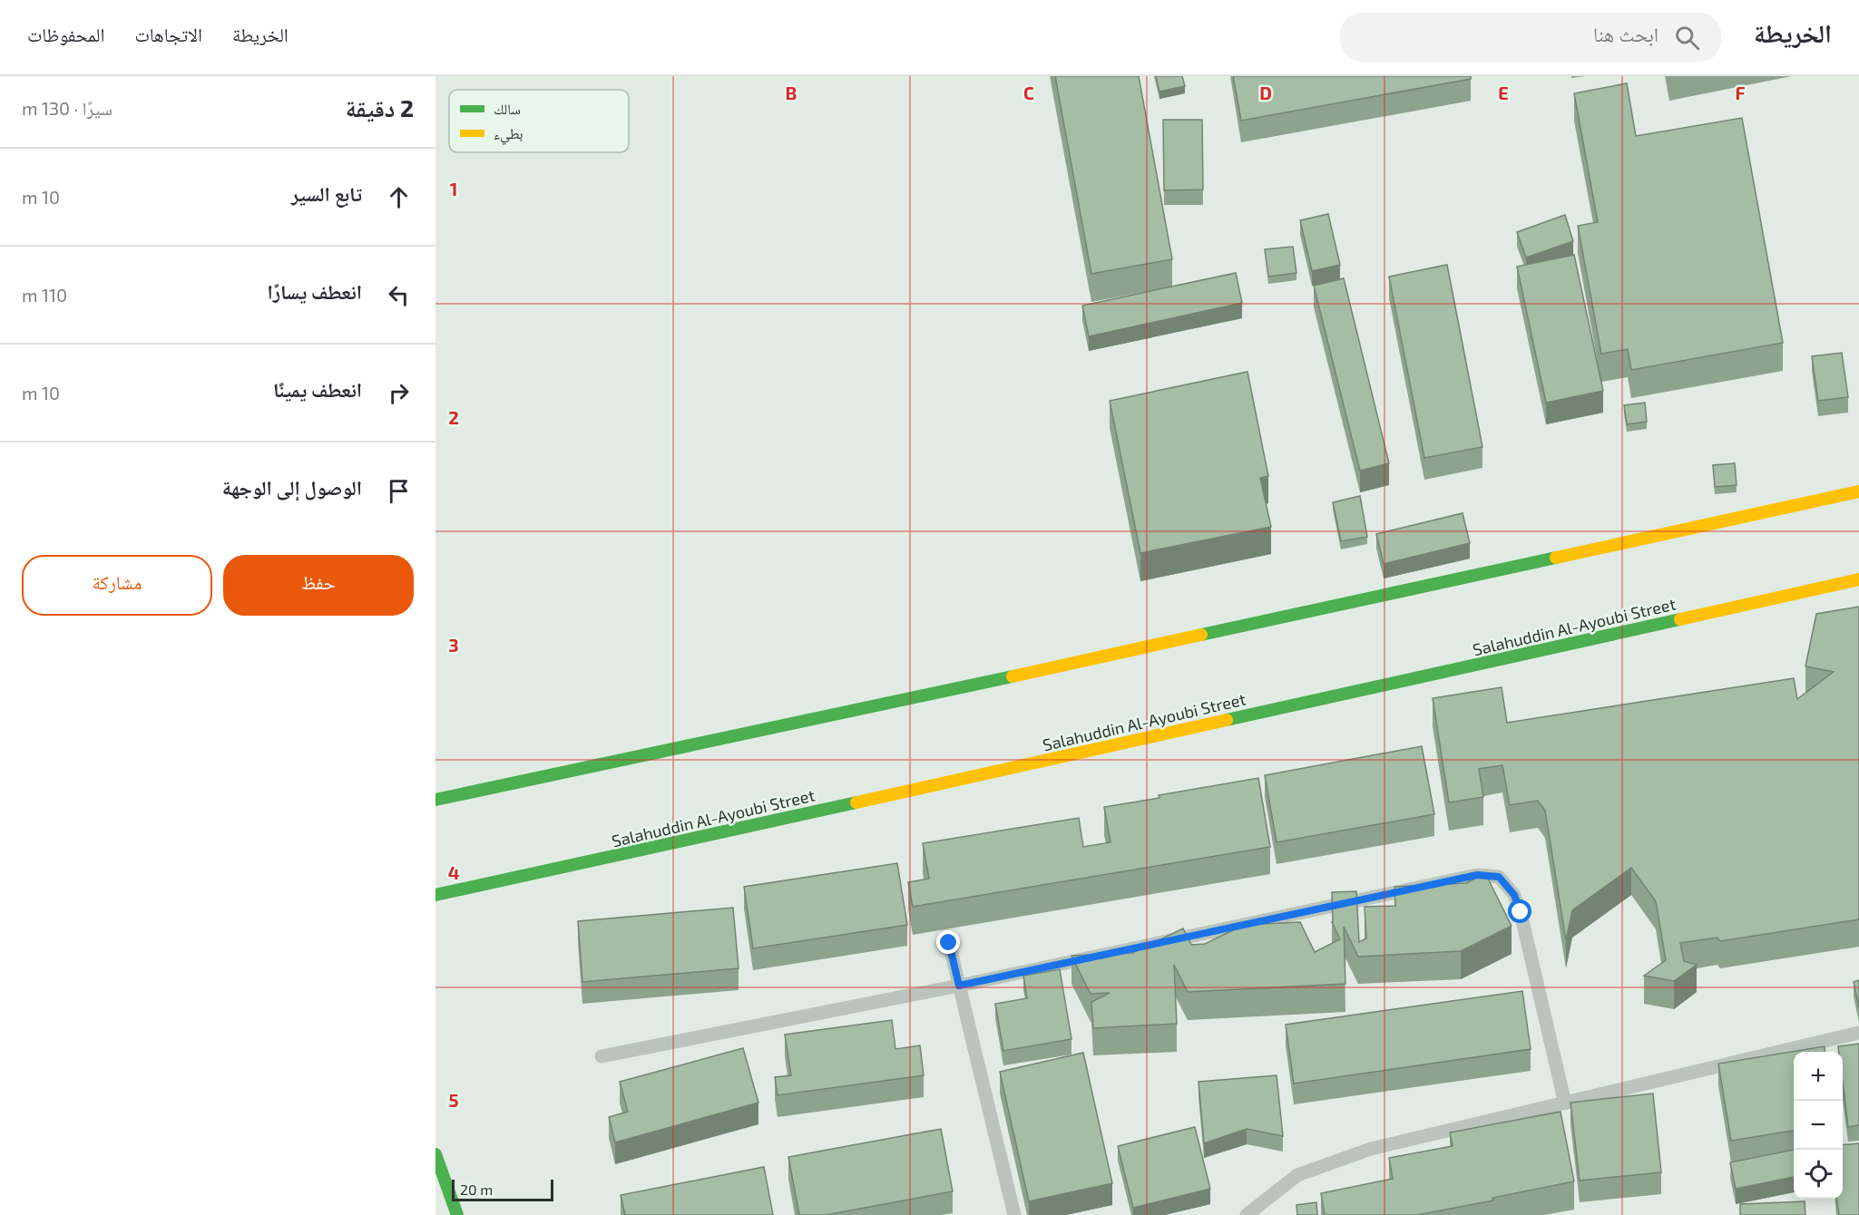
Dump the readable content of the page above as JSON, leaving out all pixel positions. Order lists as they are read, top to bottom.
{
  "streets": {
    "street": ["Salahuddin Al-Ayoubi Street"]
  },
  "legend": ["سالك", "بطيء"],
  "scale_bar": "20 m",
  "page": {
    "header": "الخريطة",
    "search": "ابحث هنا",
    "nav": ["الخريطة", "الاتجاهات", "المحفوظات"],
    "heading": ["2 دقيقة", "سيرًا · 130 m"],
    "list": [
      ["تابع السير", "10 m"],
      ["انعطف يسارًا", "110 m"],
      ["انعطف يمينًا", "10 m"],
      "الوصول إلى الوجهة"
    ],
    "buttons": ["حفظ", "مشاركة"],
    "map_buttons": ["+", "−"],
    "scale": "20 m"
  },
  "grid": {
    "columns": [
      "B",
      "C",
      "D",
      "E",
      "F"
    ],
    "rows": [
      "1",
      "2",
      "3",
      "4",
      "5"
    ]
  }
}
